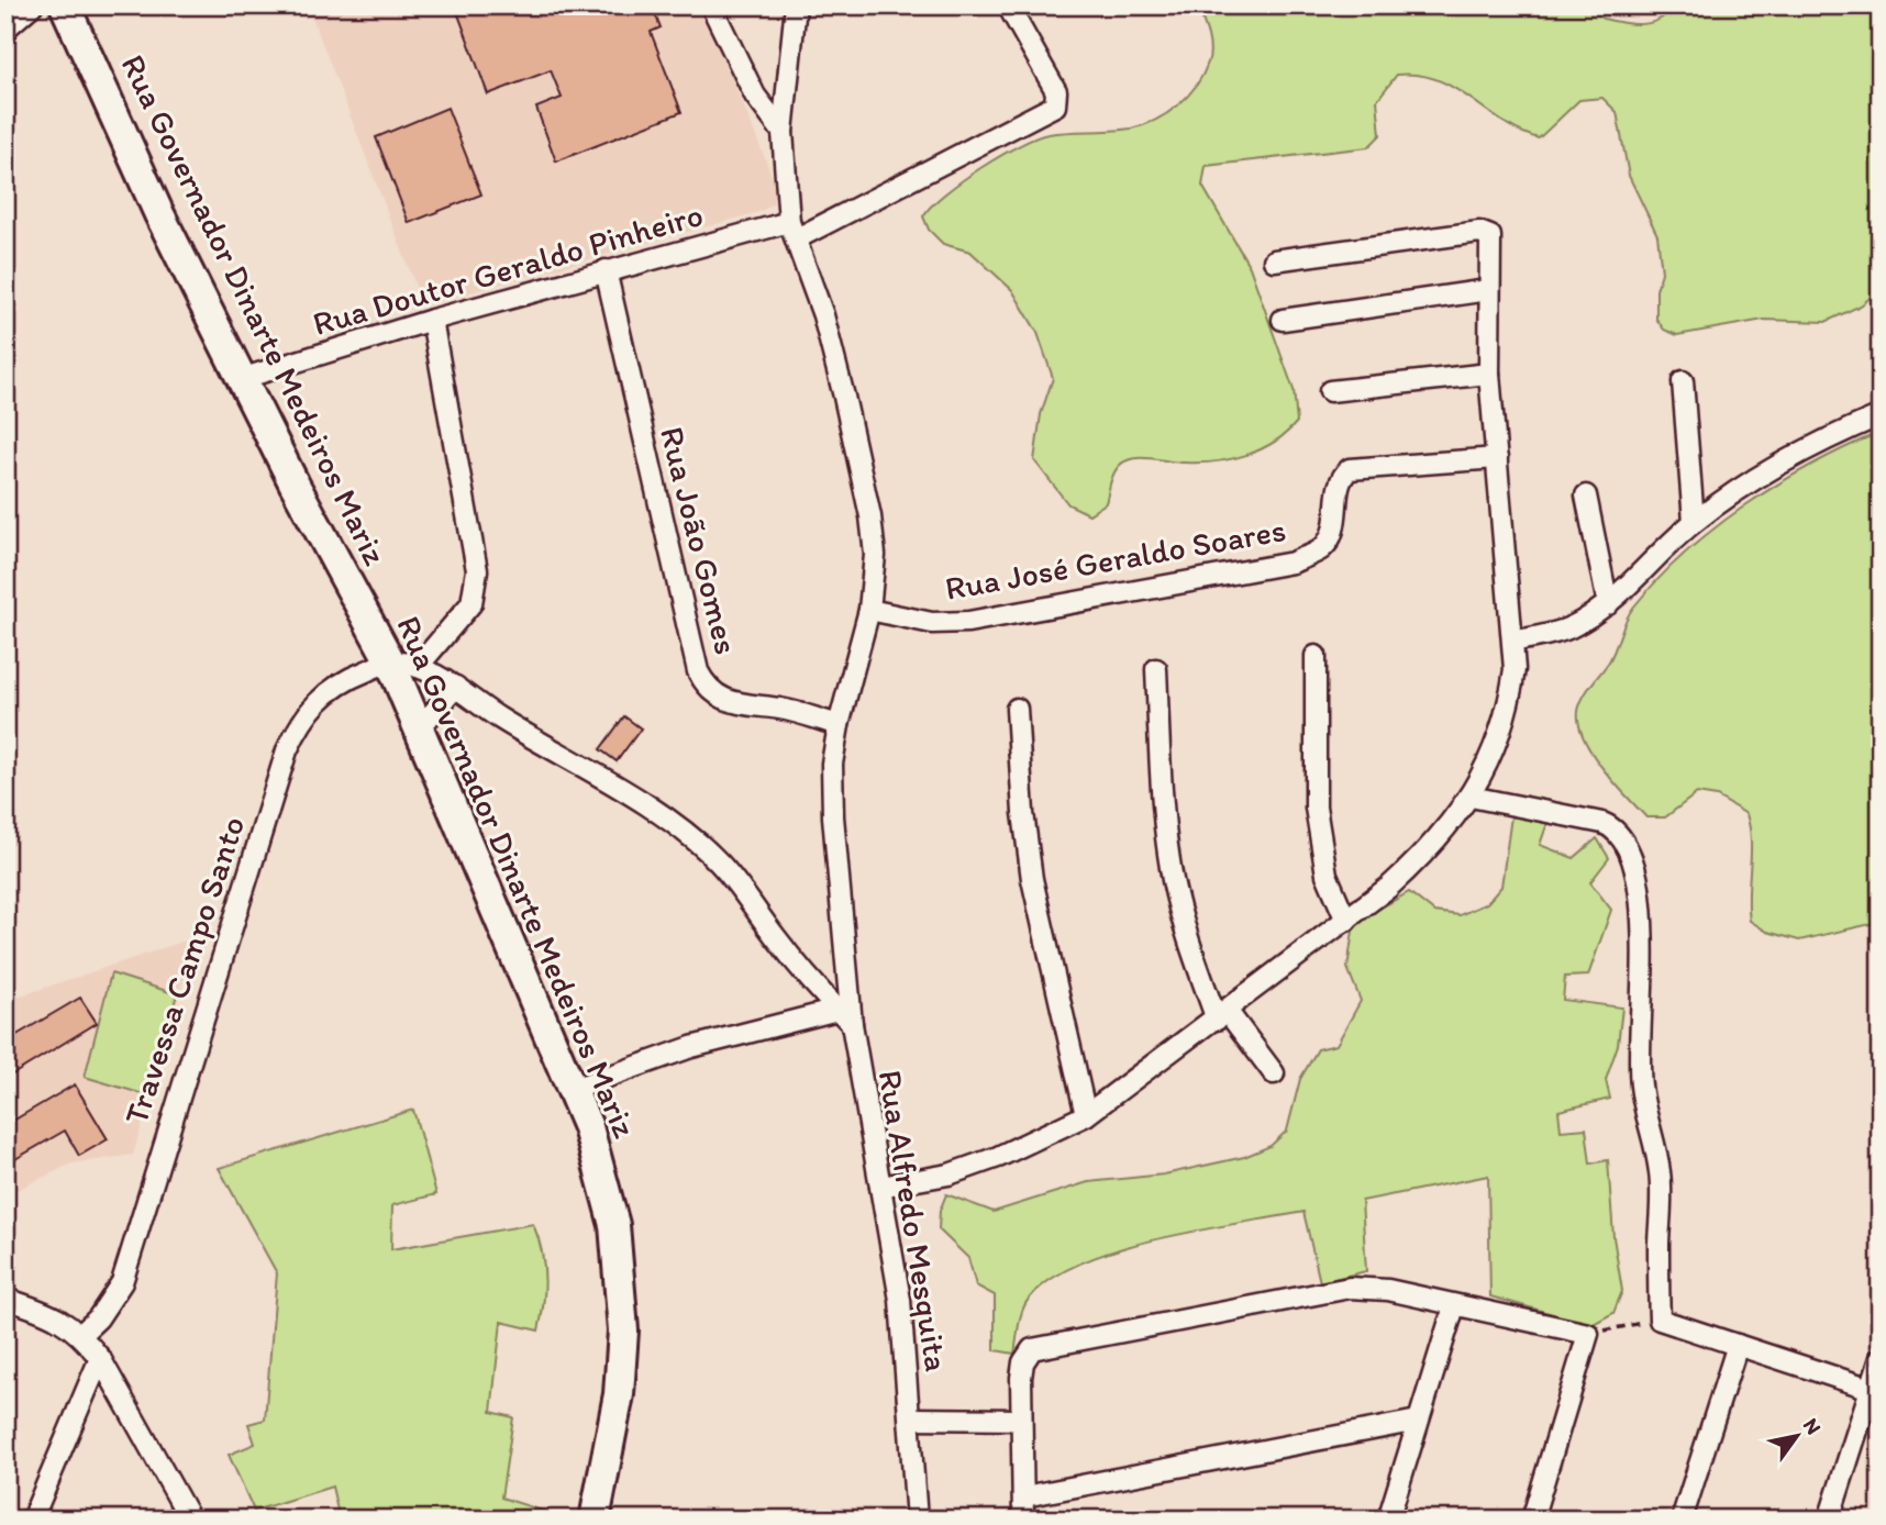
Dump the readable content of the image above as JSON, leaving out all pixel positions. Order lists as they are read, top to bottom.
{
  "streets": {
    "main road": ["Rua Governador Dinarte Medeiros Mariz"],
    "street": [
      "Rua Doutor Geraldo Pinheiro",
      "Rua João Gomes",
      "Rua José Geraldo Soares",
      "Travessa Campo Santo",
      "Rua Alfredo Mesquita"
    ]
  },
  "crossings": [
    ["Rua Doutor Geraldo Pinheiro", "Rua Governador Dinarte Medeiros Mariz"],
    ["Rua Doutor Geraldo Pinheiro", "Rua João Gomes"],
    ["Rua Doutor Geraldo Pinheiro", "Rua Alfredo Mesquita"],
    ["Rua Governador Dinarte Medeiros Mariz", "Travessa Campo Santo"],
    ["Rua João Gomes", "Rua Alfredo Mesquita"],
    ["Rua José Geraldo Soares", "Rua Alfredo Mesquita"]
  ],
  "north": "top right"
}
